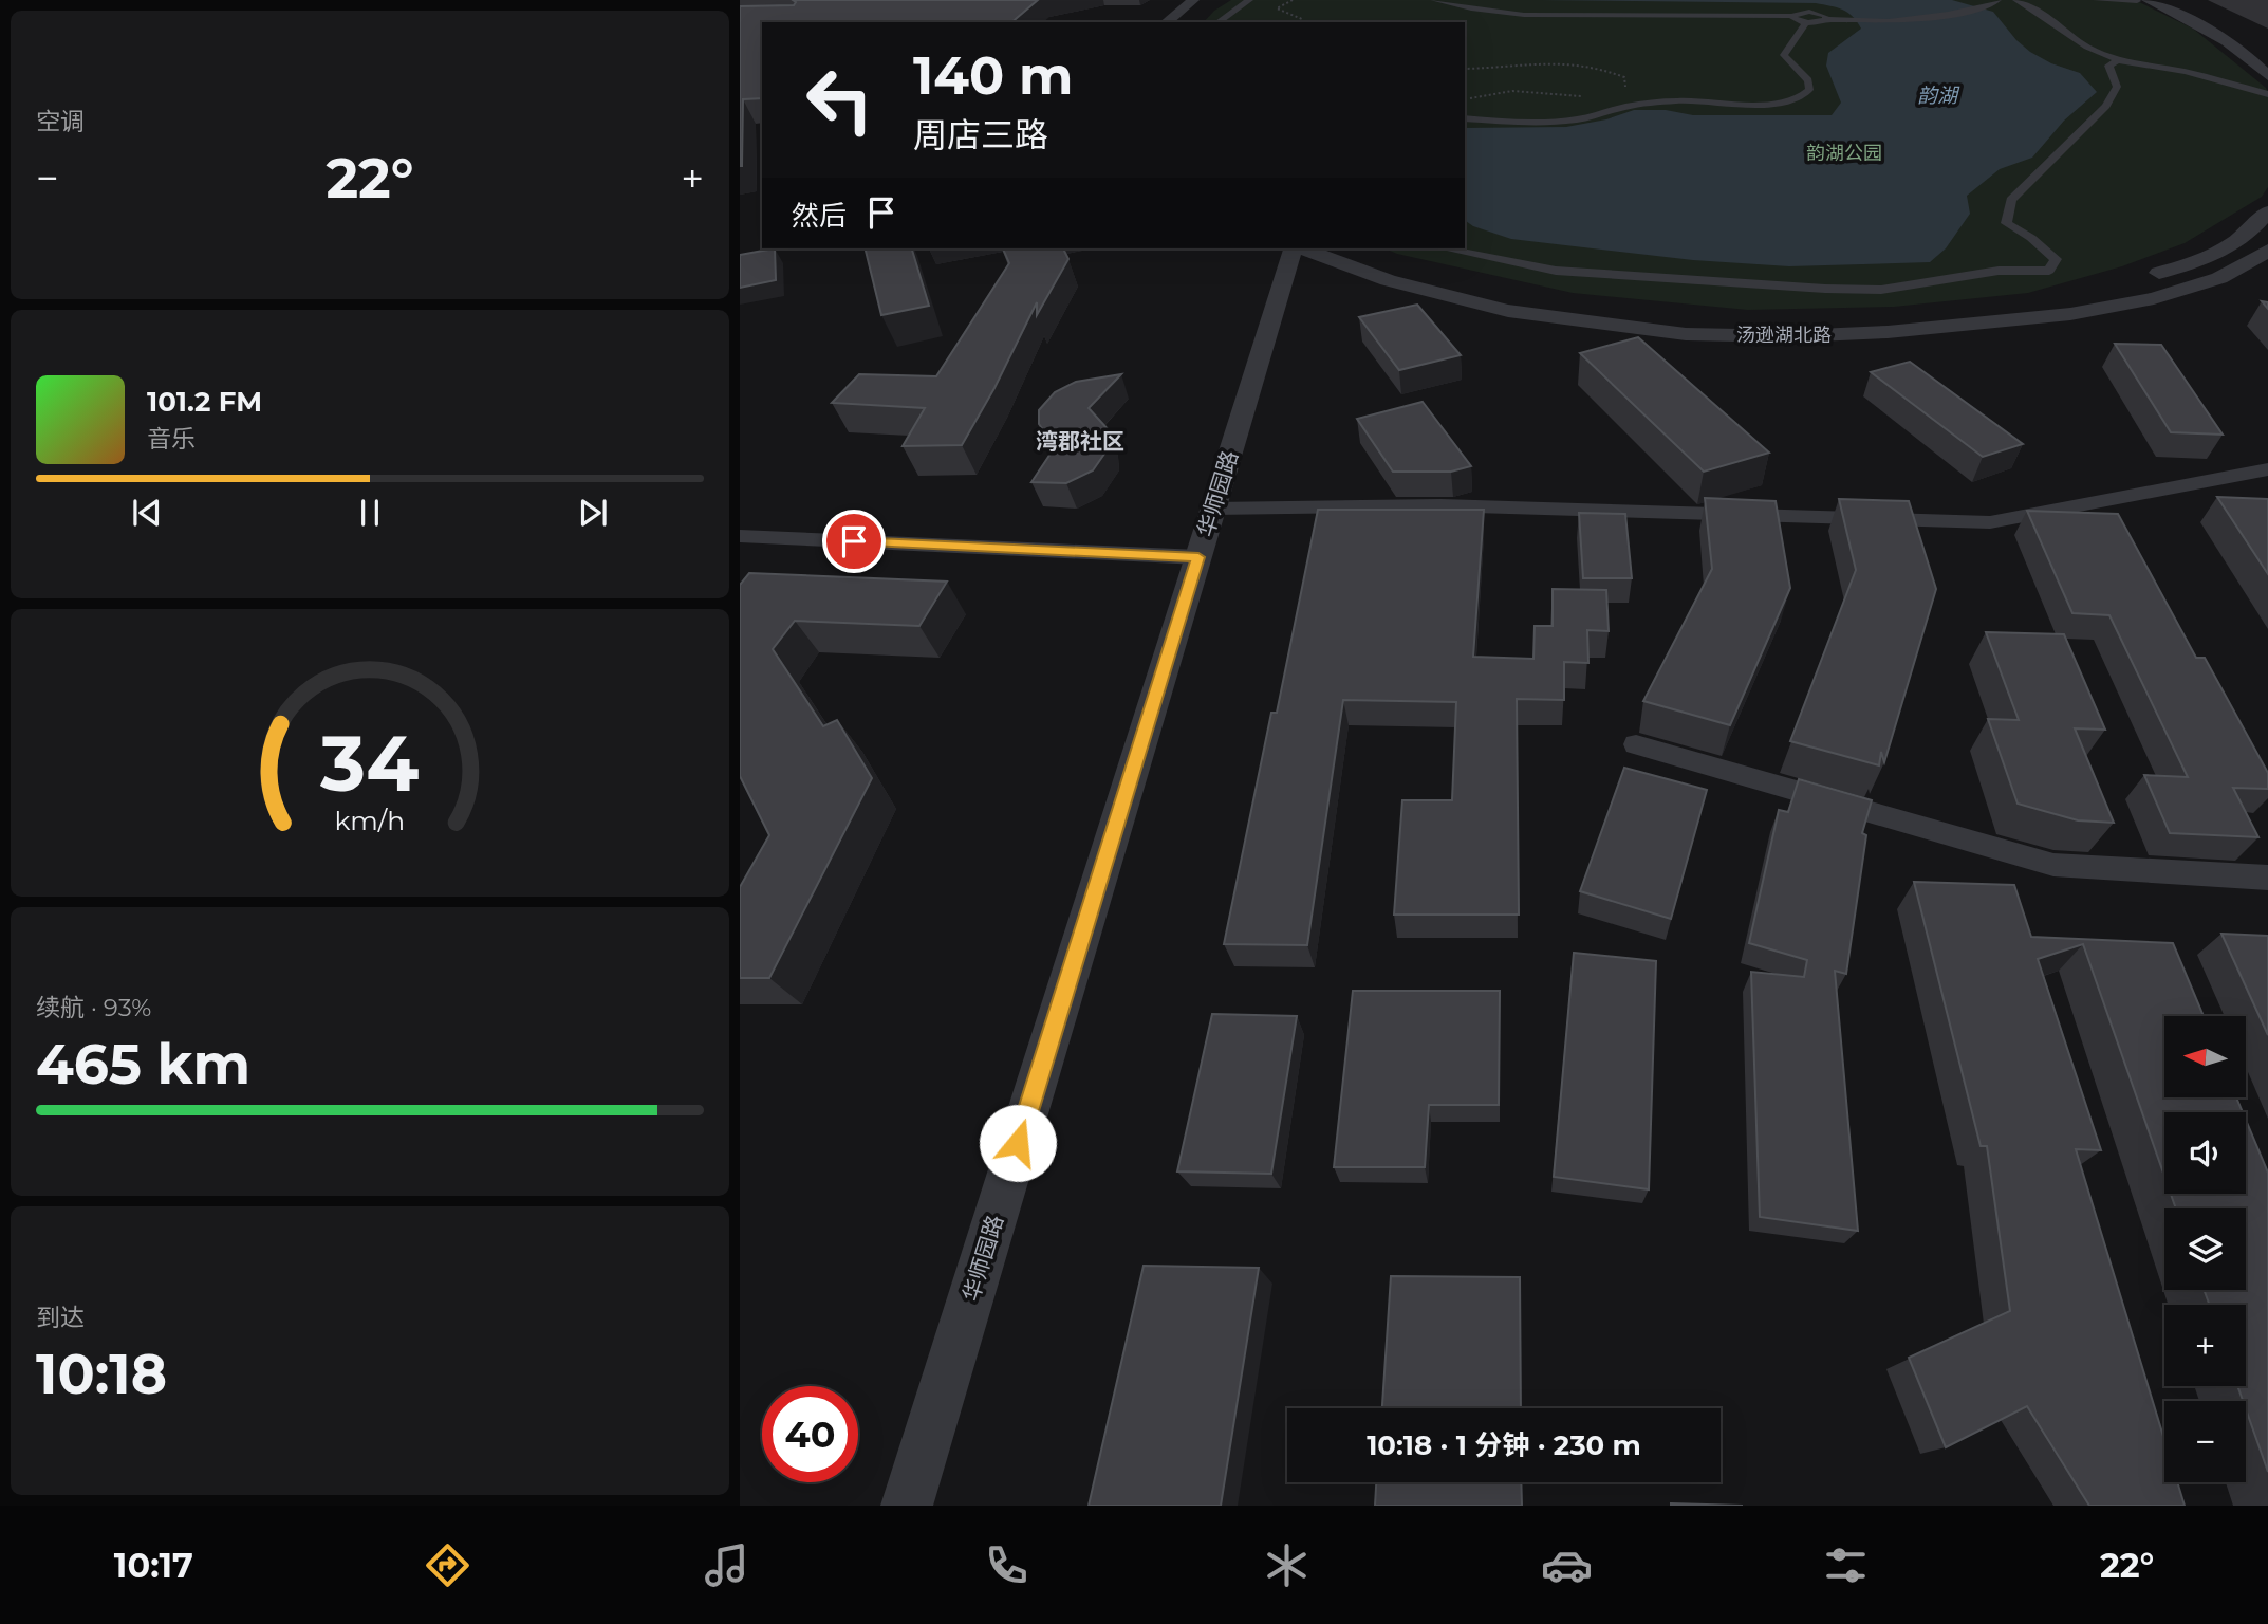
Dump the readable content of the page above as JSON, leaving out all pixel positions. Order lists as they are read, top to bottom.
{
  "streets": {
    "street": ["汤逊湖北路", "华师园路"]
  },
  "districts": ["湾郡社区"],
  "water": ["韵湖"],
  "parks": ["韵湖公园"],
  "north": "left",
  "page": {
    "tile": [
      "空调",
      ["续航 · 93%", "465 km"],
      ["到达", "10:18"]
    ],
    "turn": ["140 m", "周店三路"],
    "heat": ["−", "22°", "+"],
    "then": "然后",
    "song": ["101.2 FM", "音乐"],
    "map_buttons": ["+", "−"],
    "limit": "40",
    "trip": "10:18 · 1 分钟 · 230 m",
    "tabs": ["10:17", "22°"],
    "gauge": ["34", "km/h"]
  }
}
